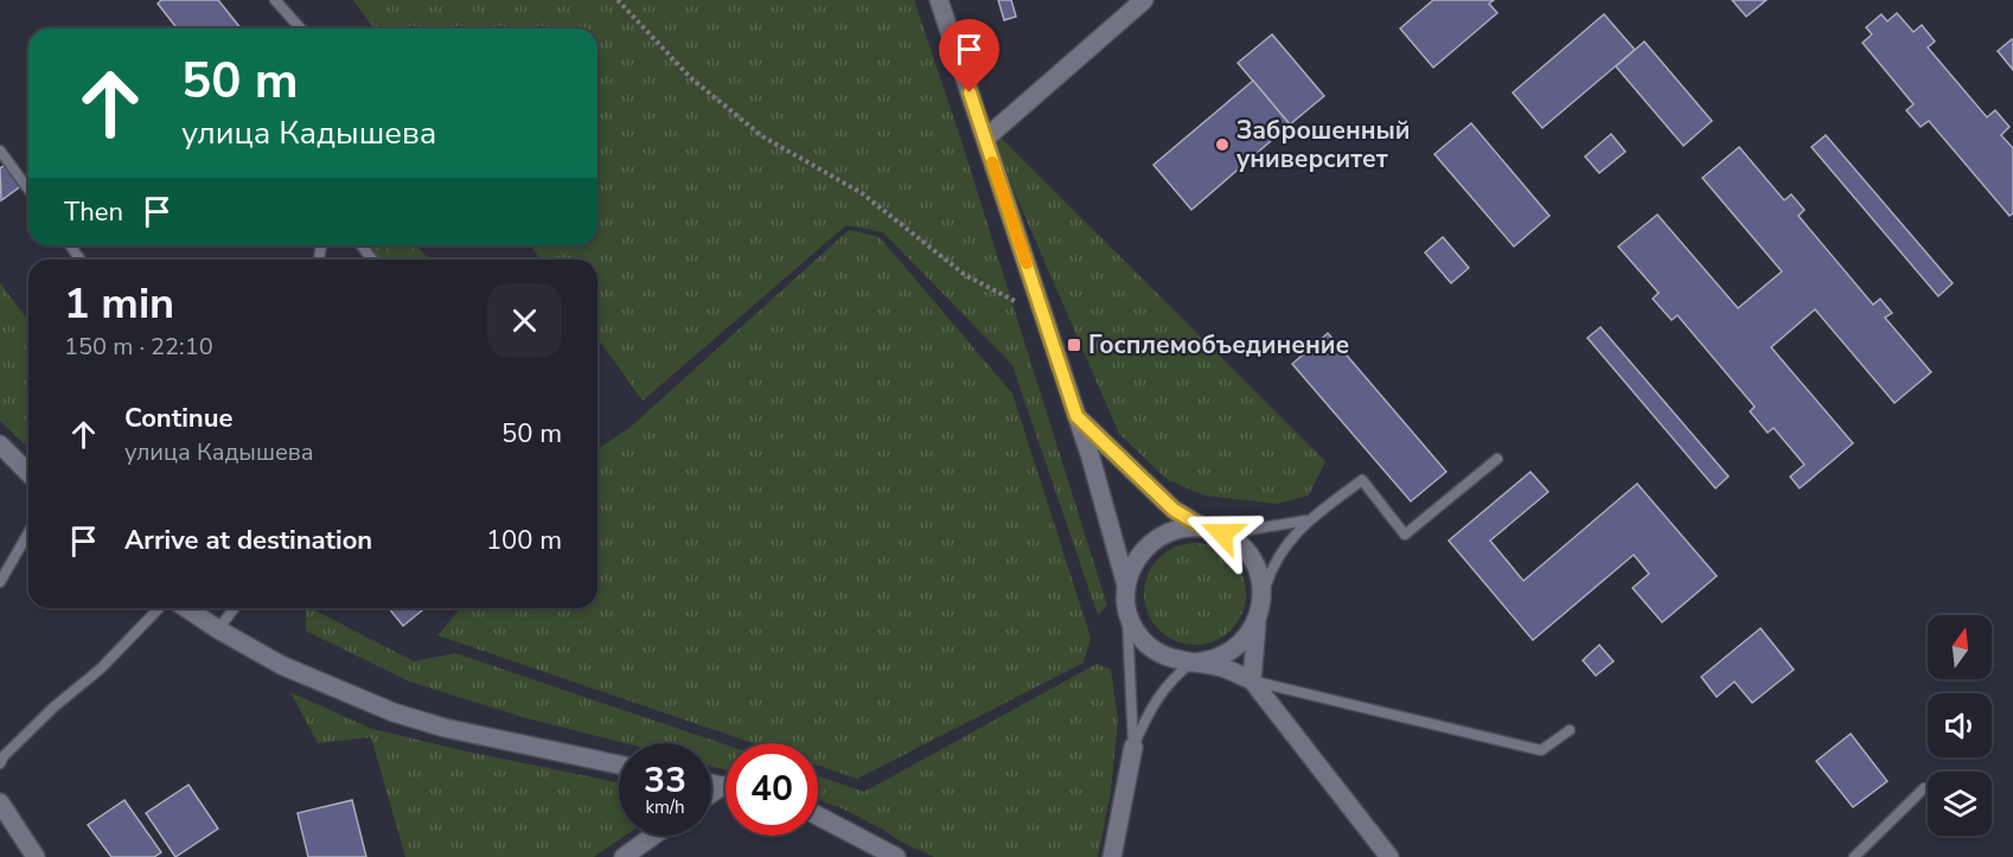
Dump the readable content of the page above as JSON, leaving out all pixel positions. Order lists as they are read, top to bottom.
{
  "places": {
    "other": ["Заброшенный университет"],
    "transit": ["Госплемобъединение"]
  },
  "north": "top",
  "page": {
    "turn": ["50 m", "улица Кадышева"],
    "then": "Then",
    "heading": ["1 min", "150 m · 22:10"],
    "list": [
      {
        "name": "Continue",
        "note": "улица Кадышева",
        "value": "50 m"
      },
      {
        "name": "Arrive at destination",
        "value": "100 m"
      }
    ],
    "speed": "33 km/h",
    "limit": "40"
  }
}
